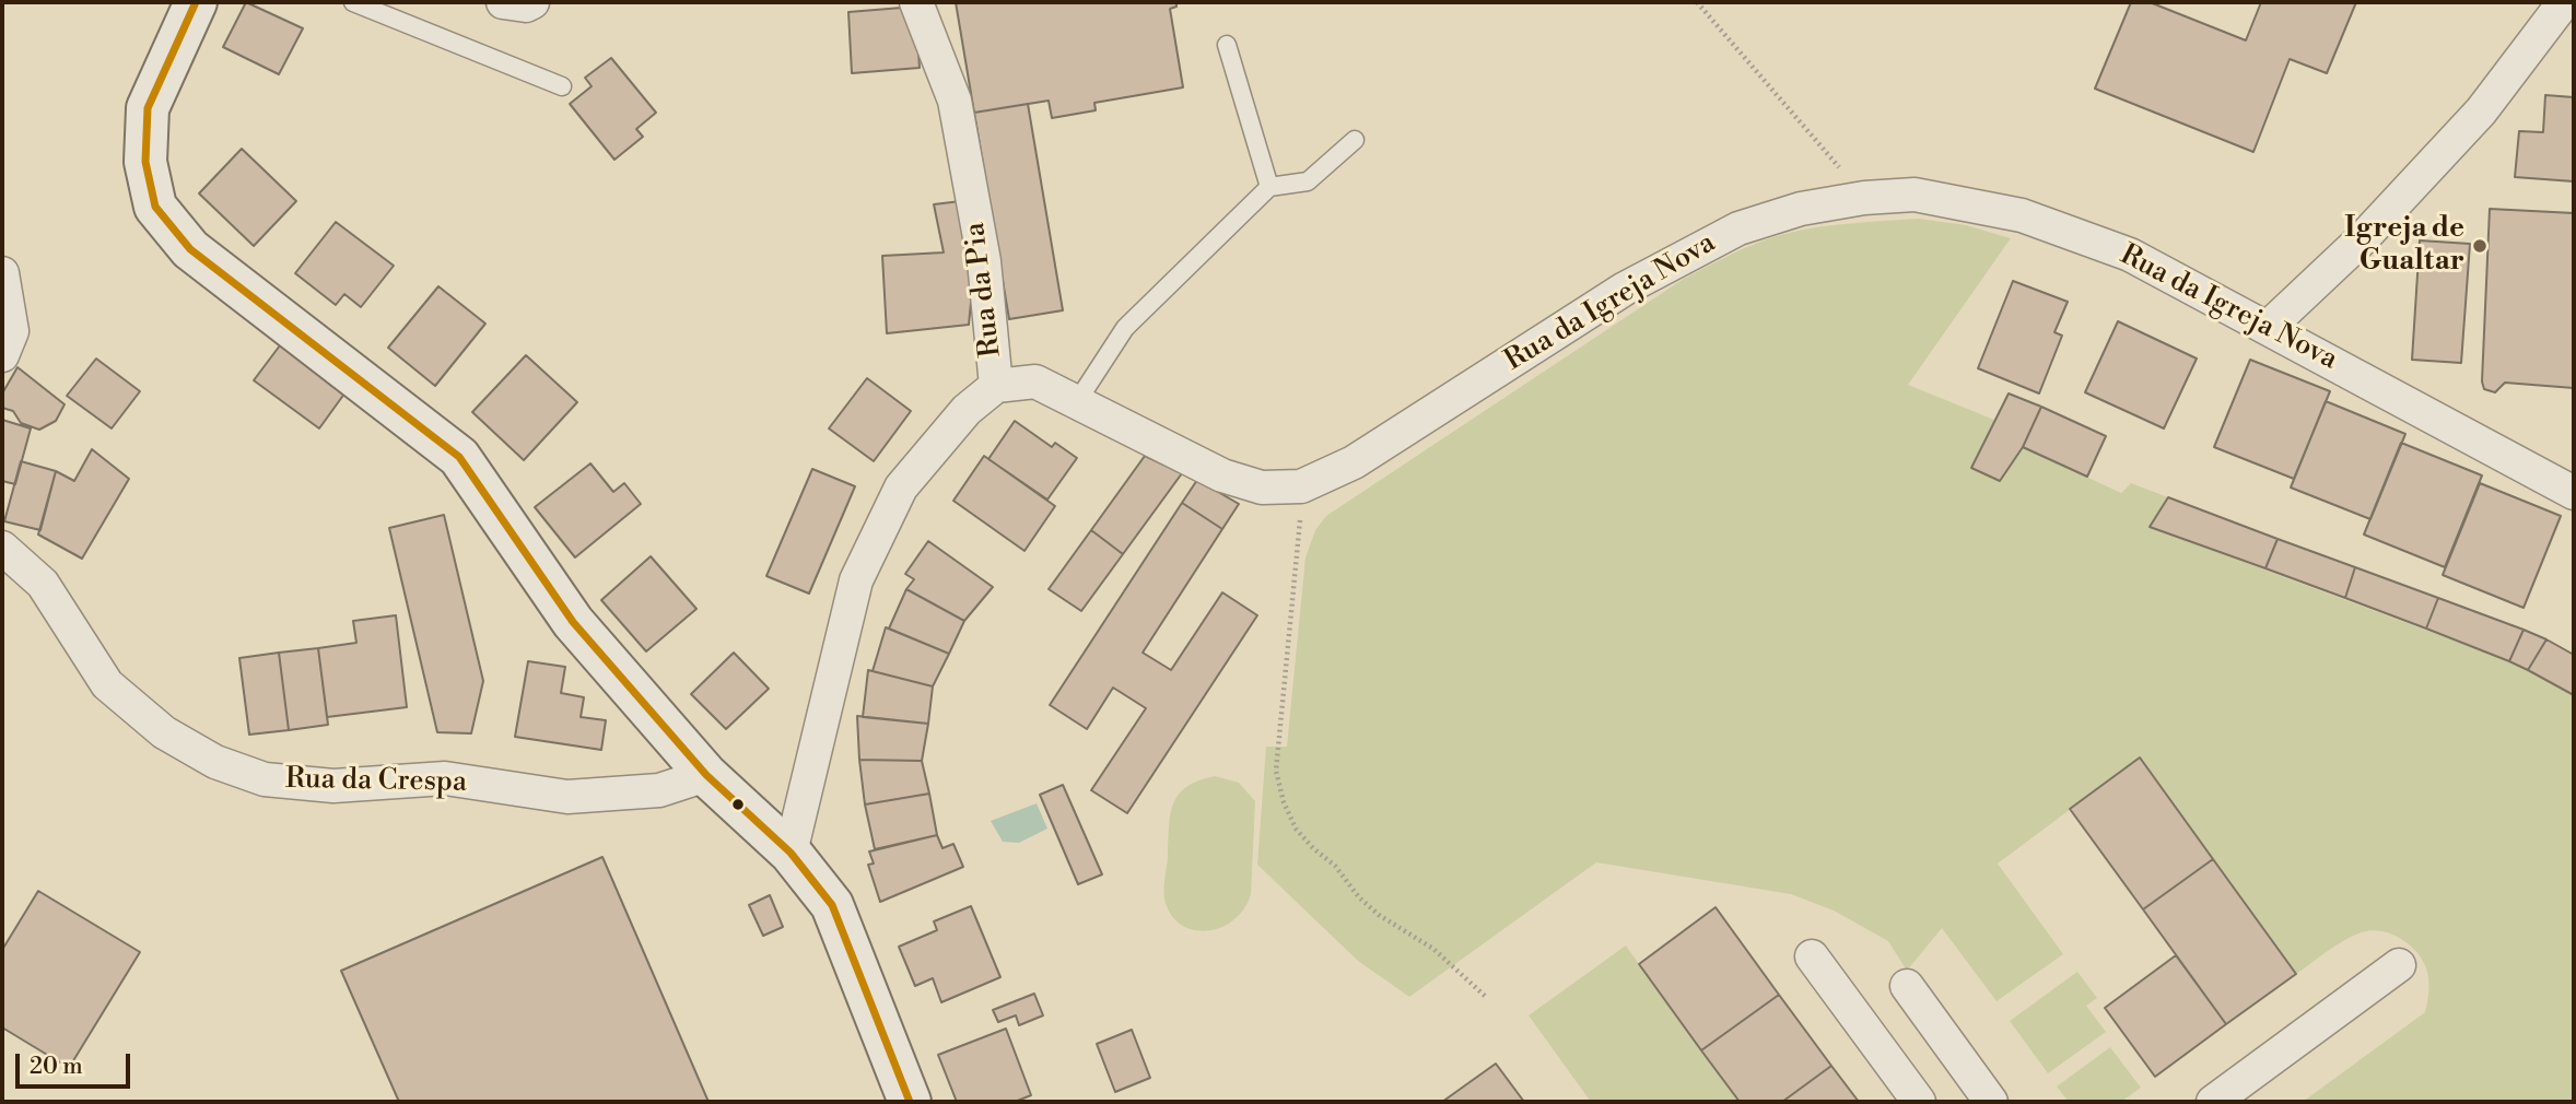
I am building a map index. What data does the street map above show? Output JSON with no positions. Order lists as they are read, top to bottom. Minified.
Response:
{"streets":{"street":["Rua da Pia","Rua da Igreja Nova","Rua da Crespa"]},"crossings":[["Rua da Pia","Rua da Igreja Nova"]],"places":["Igreja de Gualtar"],"scale_bar":"20 m"}
